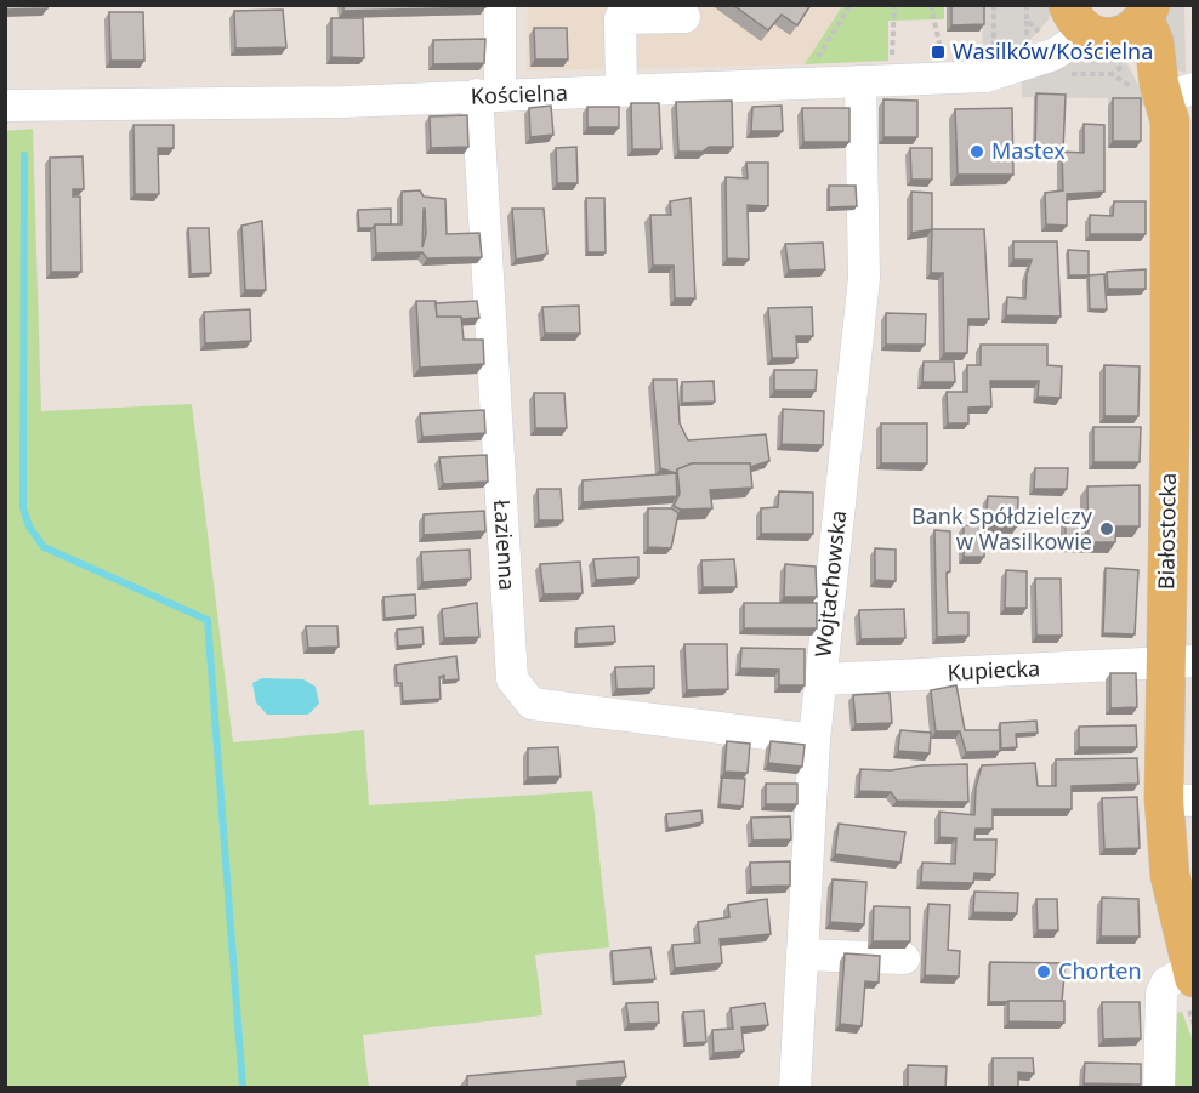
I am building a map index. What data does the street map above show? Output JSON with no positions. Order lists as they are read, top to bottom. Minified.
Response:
{"streets":{"main road":["Białostocka"],"street":["Kościelna","Łazienna","Wojtachowska","Kupiecka"]},"crossings":[["Kościelna","Białostocka"],["Kościelna","Łazienna"],["Kościelna","Wojtachowska"],["Białostocka","Kupiecka"],["Łazienna","Wojtachowska"],["Wojtachowska","Kupiecka"]],"places":{"transit":["Wasilków/Kościelna"],"other":["Mastex","Bank Spółdzielczy w Wasilkowie","Chorten"]}}
